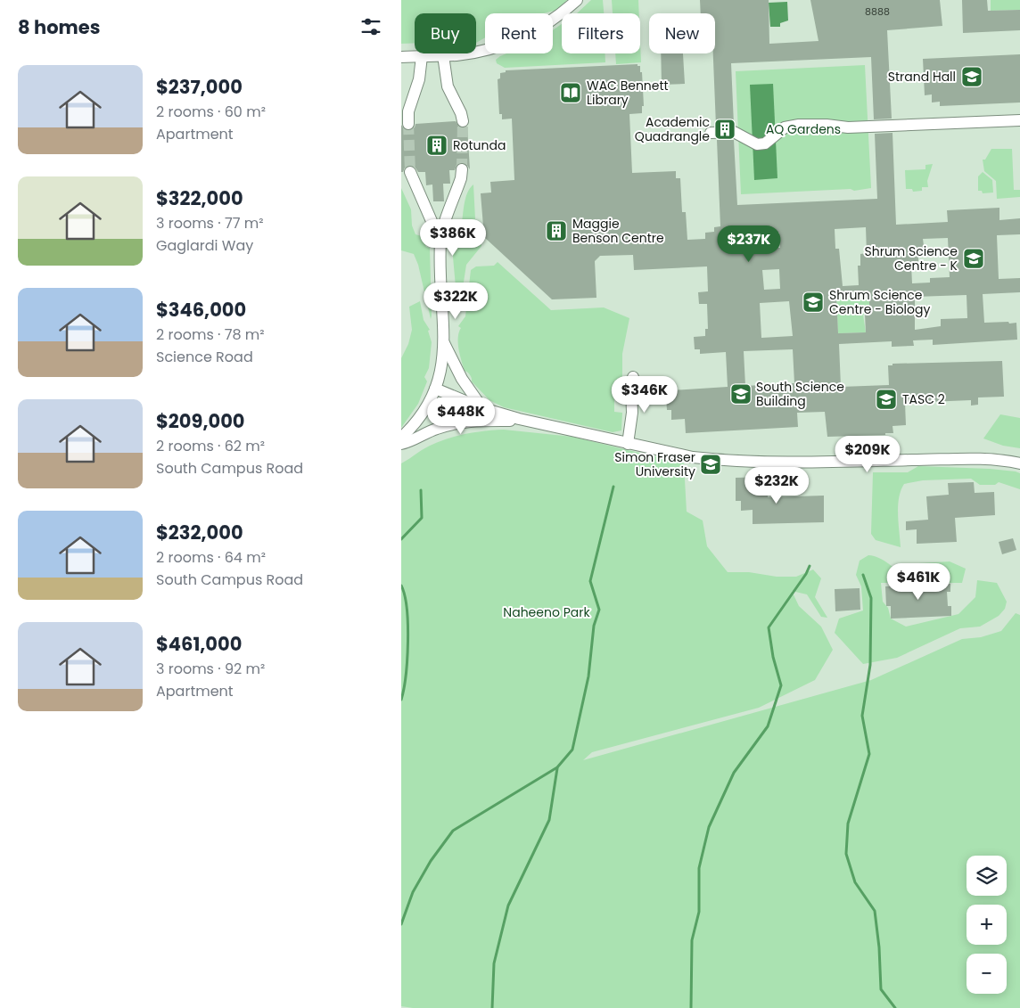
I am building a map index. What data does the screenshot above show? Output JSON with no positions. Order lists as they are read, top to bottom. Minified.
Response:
{"parks":["AQ Gardens","Naheeno Park"],"places":{"school or university":["Strand Hall","Shrum Science Centre - K","Shrum Science Centre - Biology","South Science Building","TASC 2","Simon Fraser University"],"library":["WAC Bennett Library"],"building":["Academic Quadrangle","Rotunda","Maggie Benson Centre"]},"house_numbers":["8888"],"page":{"heading":"8 homes","chip":["Buy","Rent","Filters","New"],"list":[{"name":"$237,000","note":"2 rooms · 60 m² · Apartment"},{"name":"$322,000","note":"3 rooms · 77 m² · Gaglardi Way"},{"name":"$346,000","note":"2 rooms · 78 m² · Science Road"},{"name":"$209,000","note":"2 rooms · 62 m² · South Campus Road"},{"name":"$232,000","note":"2 rooms · 64 m² · South Campus Road"},{"name":"$461,000","note":"3 rooms · 92 m² · Apartment"}],"price":["$386K","$237K","$322K","$346K","$448K","$209K","$232K","$461K"],"map_buttons":["+","−"]}}
